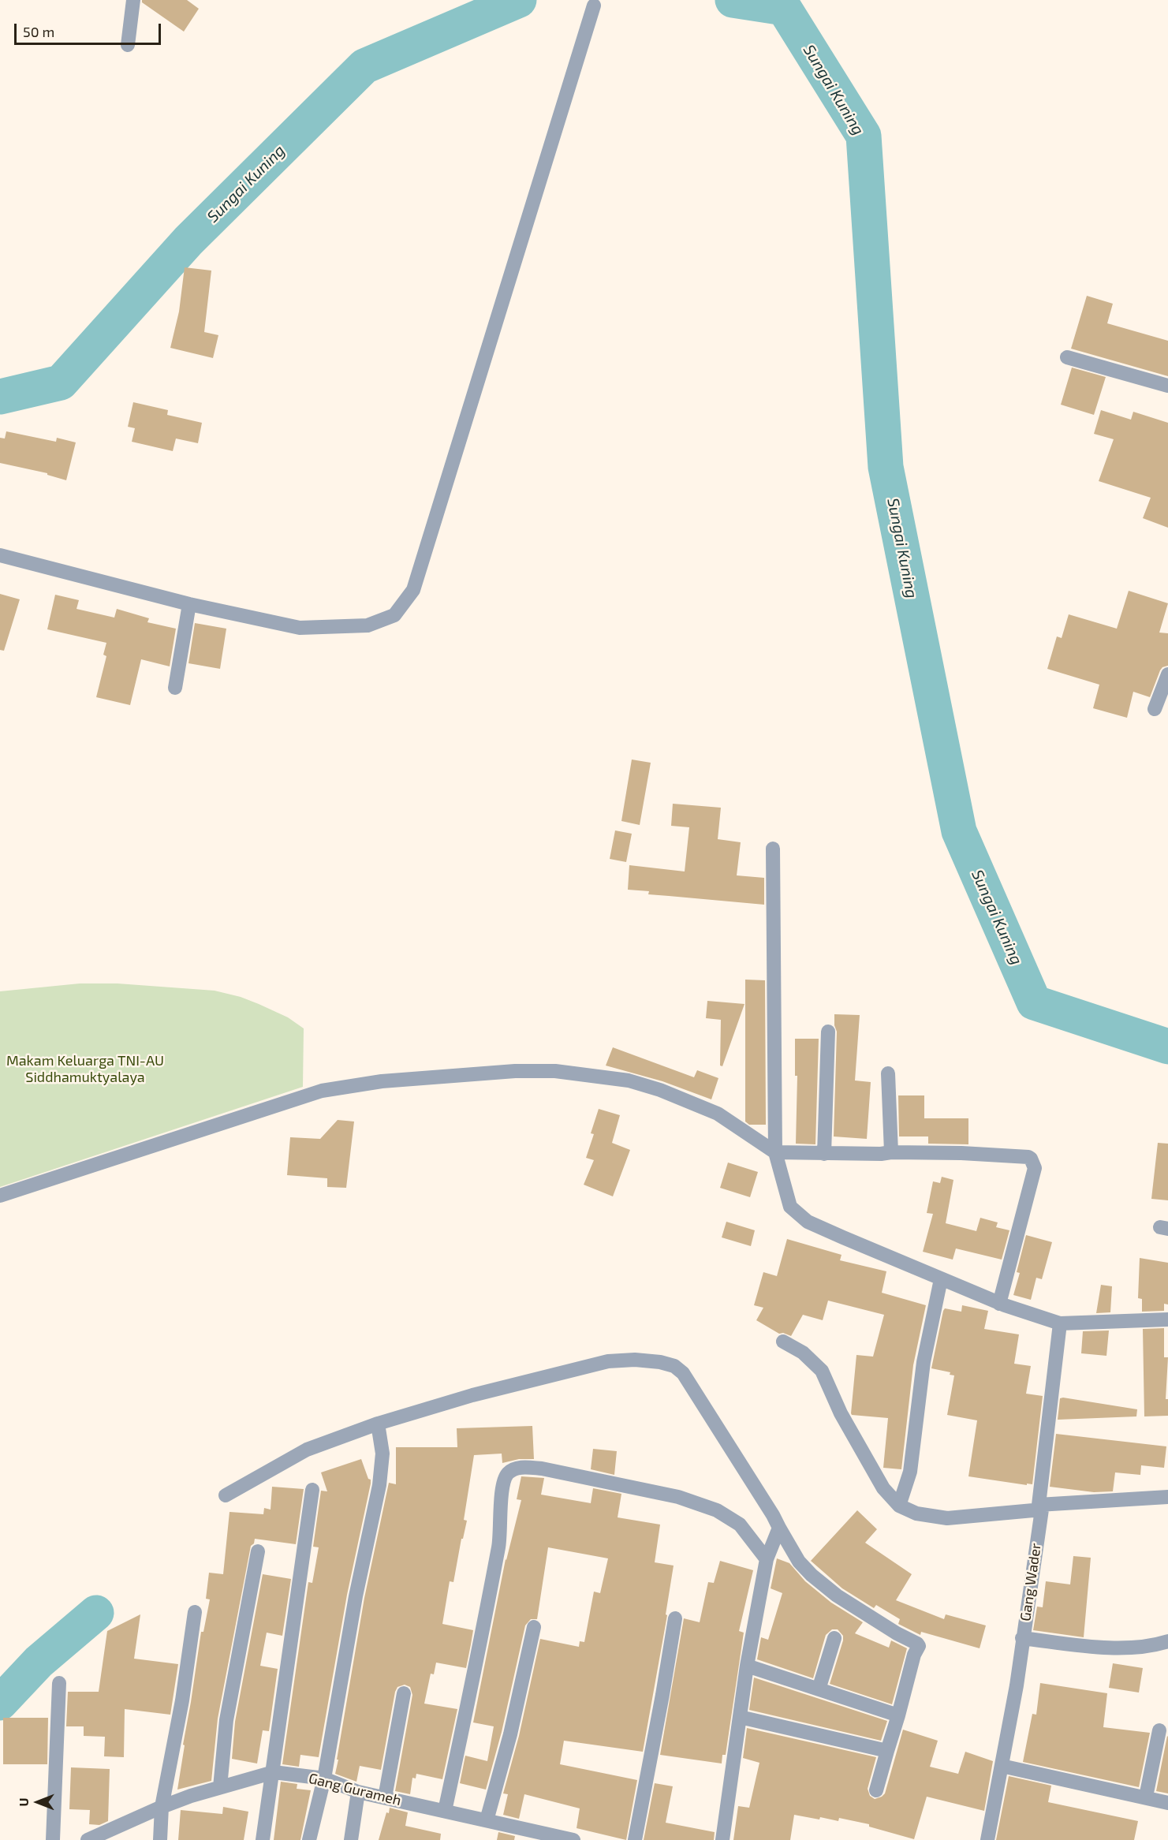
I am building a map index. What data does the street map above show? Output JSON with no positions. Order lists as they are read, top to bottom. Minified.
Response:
{"streets":{"street":["Gang Wader","Gang Gurameh"]},"water":["Sungai Kuning"],"parks":["Makam Keluarga TNI-AU Siddhamuktyalaya"],"scale_bar":"50 m","north":"left"}
